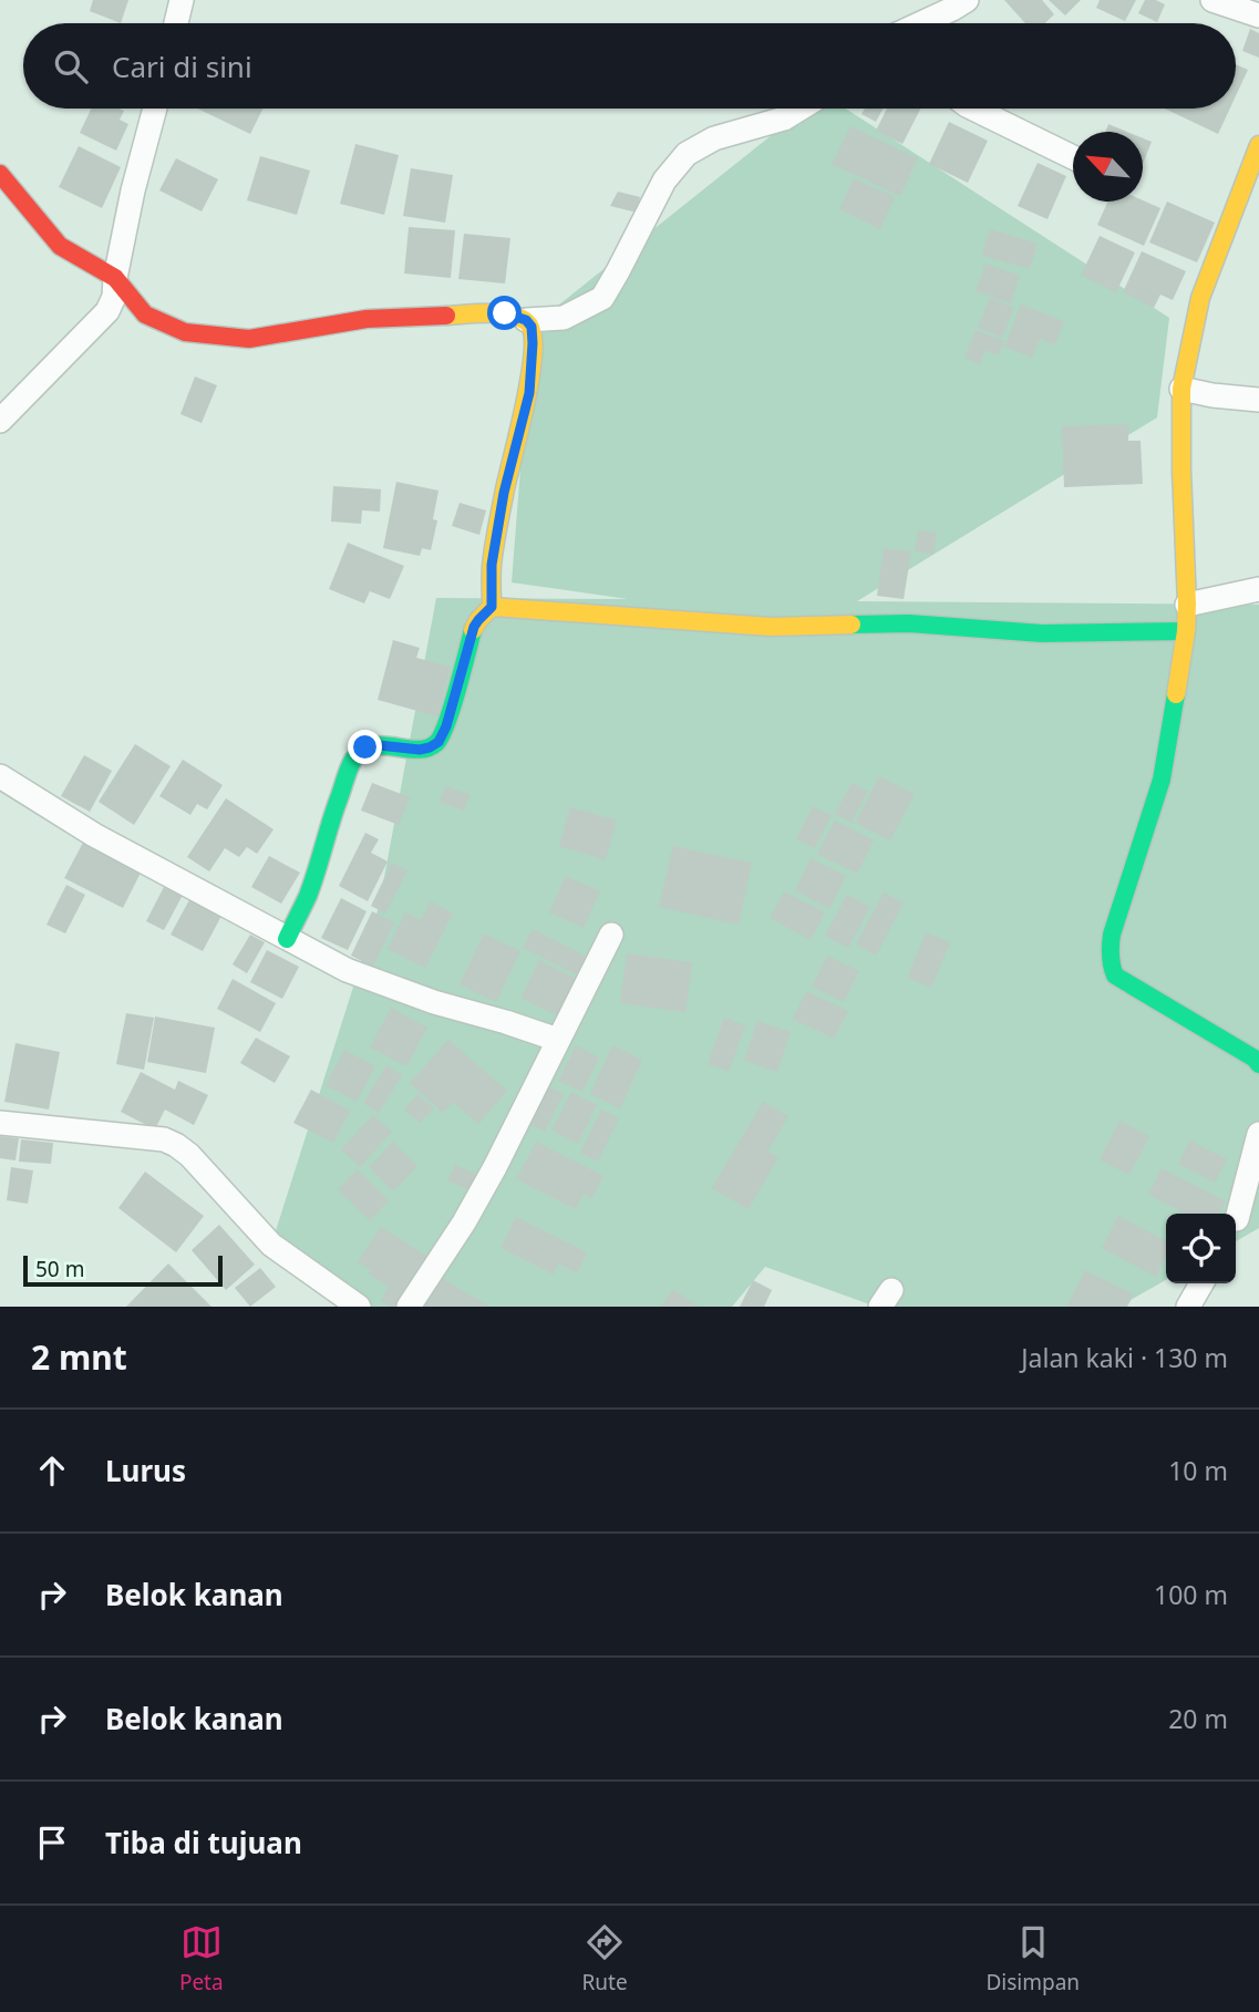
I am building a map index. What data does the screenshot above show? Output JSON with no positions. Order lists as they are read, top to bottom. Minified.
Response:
{"scale_bar":"50 m","north":"top left","page":{"search":"Cari di sini","scale":"50 m","heading":["2 mnt","Jalan kaki · 130 m"],"list":[["Lurus","10 m"],["Belok kanan","100 m"],["Belok kanan","20 m"],"Tiba di tujuan"],"nav":["Peta","Rute","Disimpan"]}}
